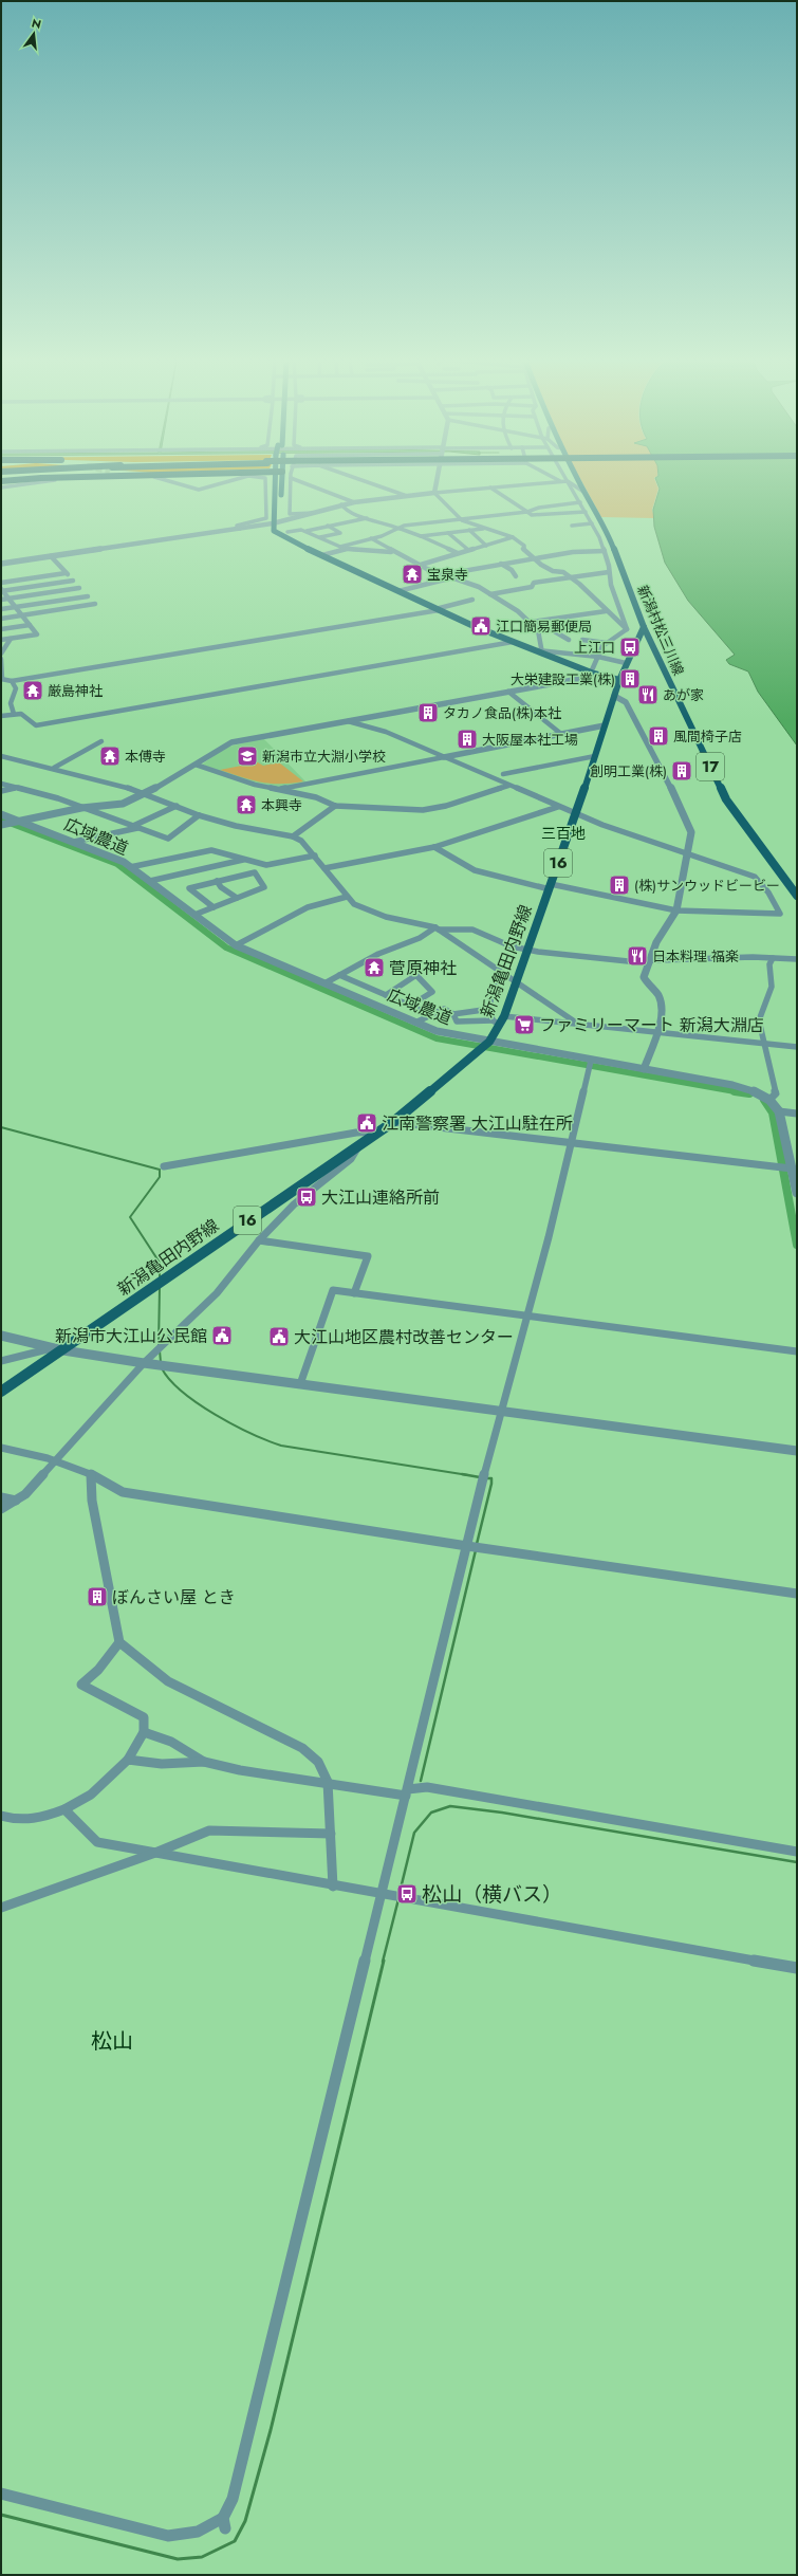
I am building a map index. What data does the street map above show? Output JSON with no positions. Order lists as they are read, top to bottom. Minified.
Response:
{"streets":{"main road":["新潟村松三川線","17","16","新潟亀田内野線"],"street":["広域農道"]},"crossings":[["新潟村松三川線","新潟亀田内野線"],["広域農道","新潟亀田内野線"]],"districts":["三百地","松山"],"places":{"temple":["宝泉寺","厳島神社","本傅寺","本興寺","菅原神社"],"public building":["江口簡易郵便局","江南警察署 大江山駐在所","新潟市大江山公民館","大江山地区農村改善センター"],"bus stop":["上江口","大江山連絡所前","松山（横バス）"],"building":["大栄建設工業(株)","タカノ食品(株)本社","風間椅子店","大阪屋本社工場","創明工業(株)","(株)サンウッドビービー","ぼんさい屋 とき"],"restaurant":["あが家","日本料理 福楽"],"school or university":["新潟市立大淵小学校"],"supermarket":["ファミリーマート 新潟大淵店"]},"north":"top"}
